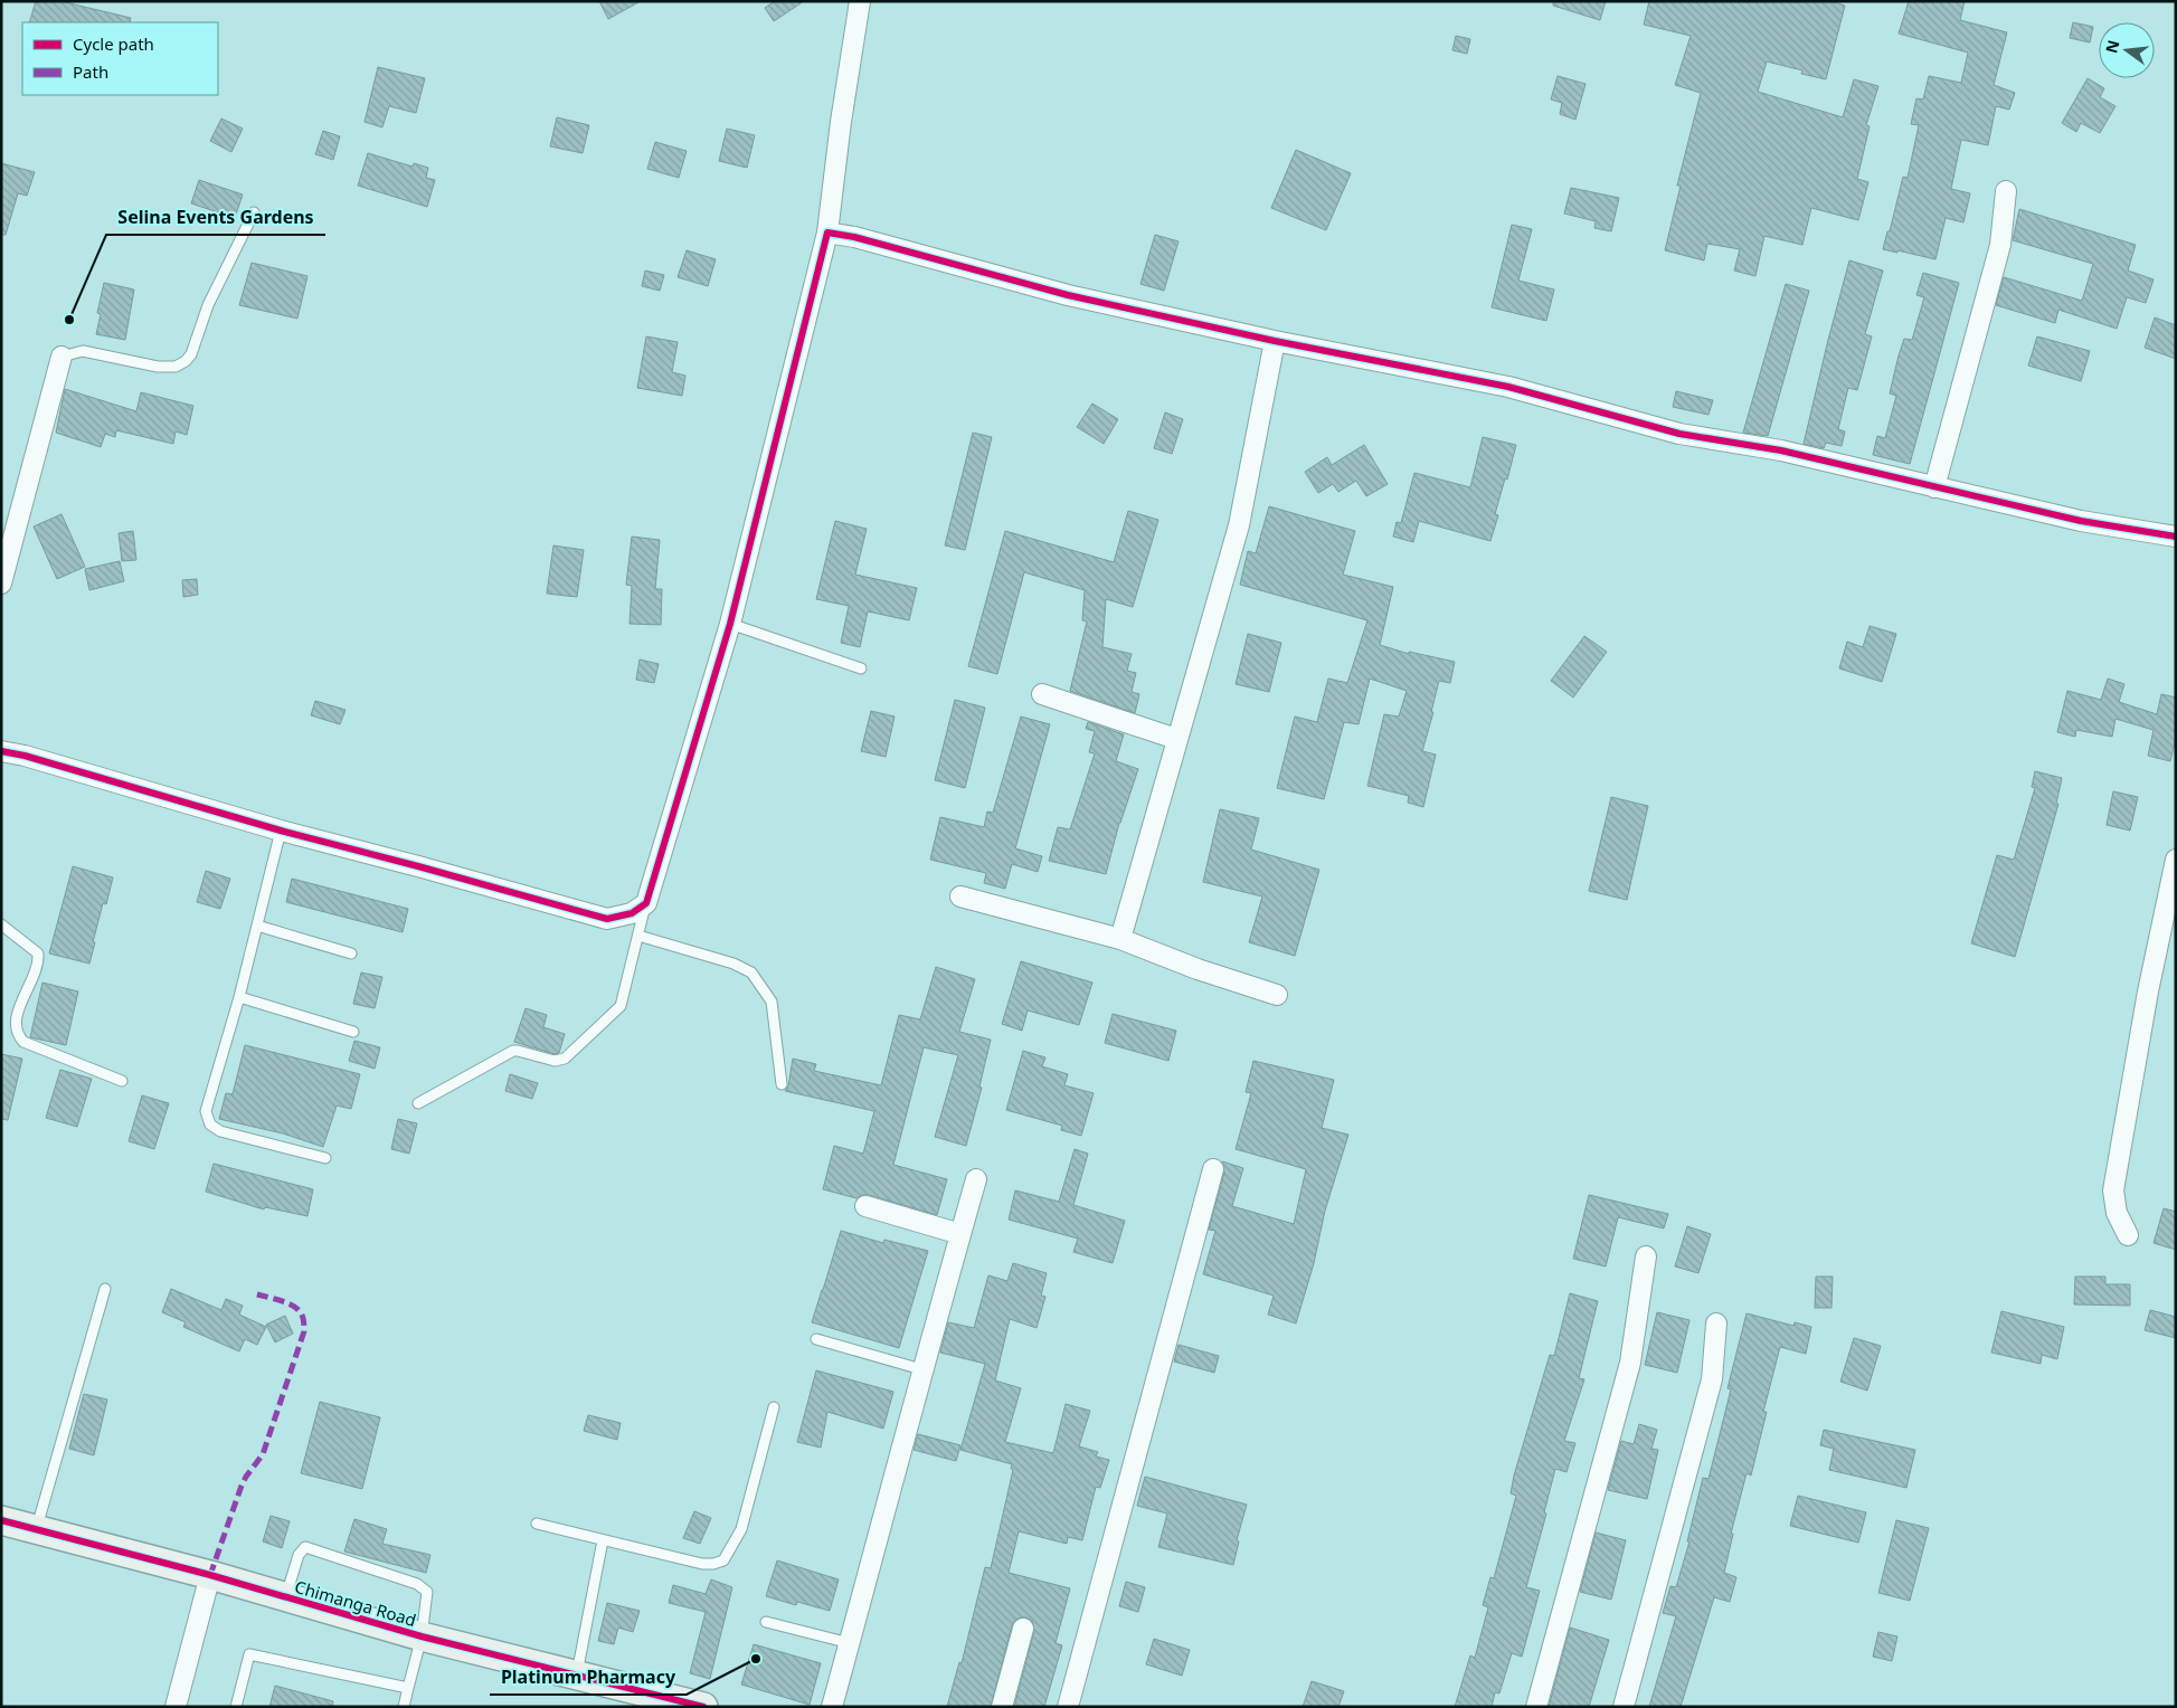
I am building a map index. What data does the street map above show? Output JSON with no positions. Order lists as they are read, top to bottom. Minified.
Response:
{"streets":{"street":["Chimanga Road"]},"places":["Selina Events Gardens","Platinum Pharmacy"],"legend":["Cycle path","Path"],"north":"left"}
